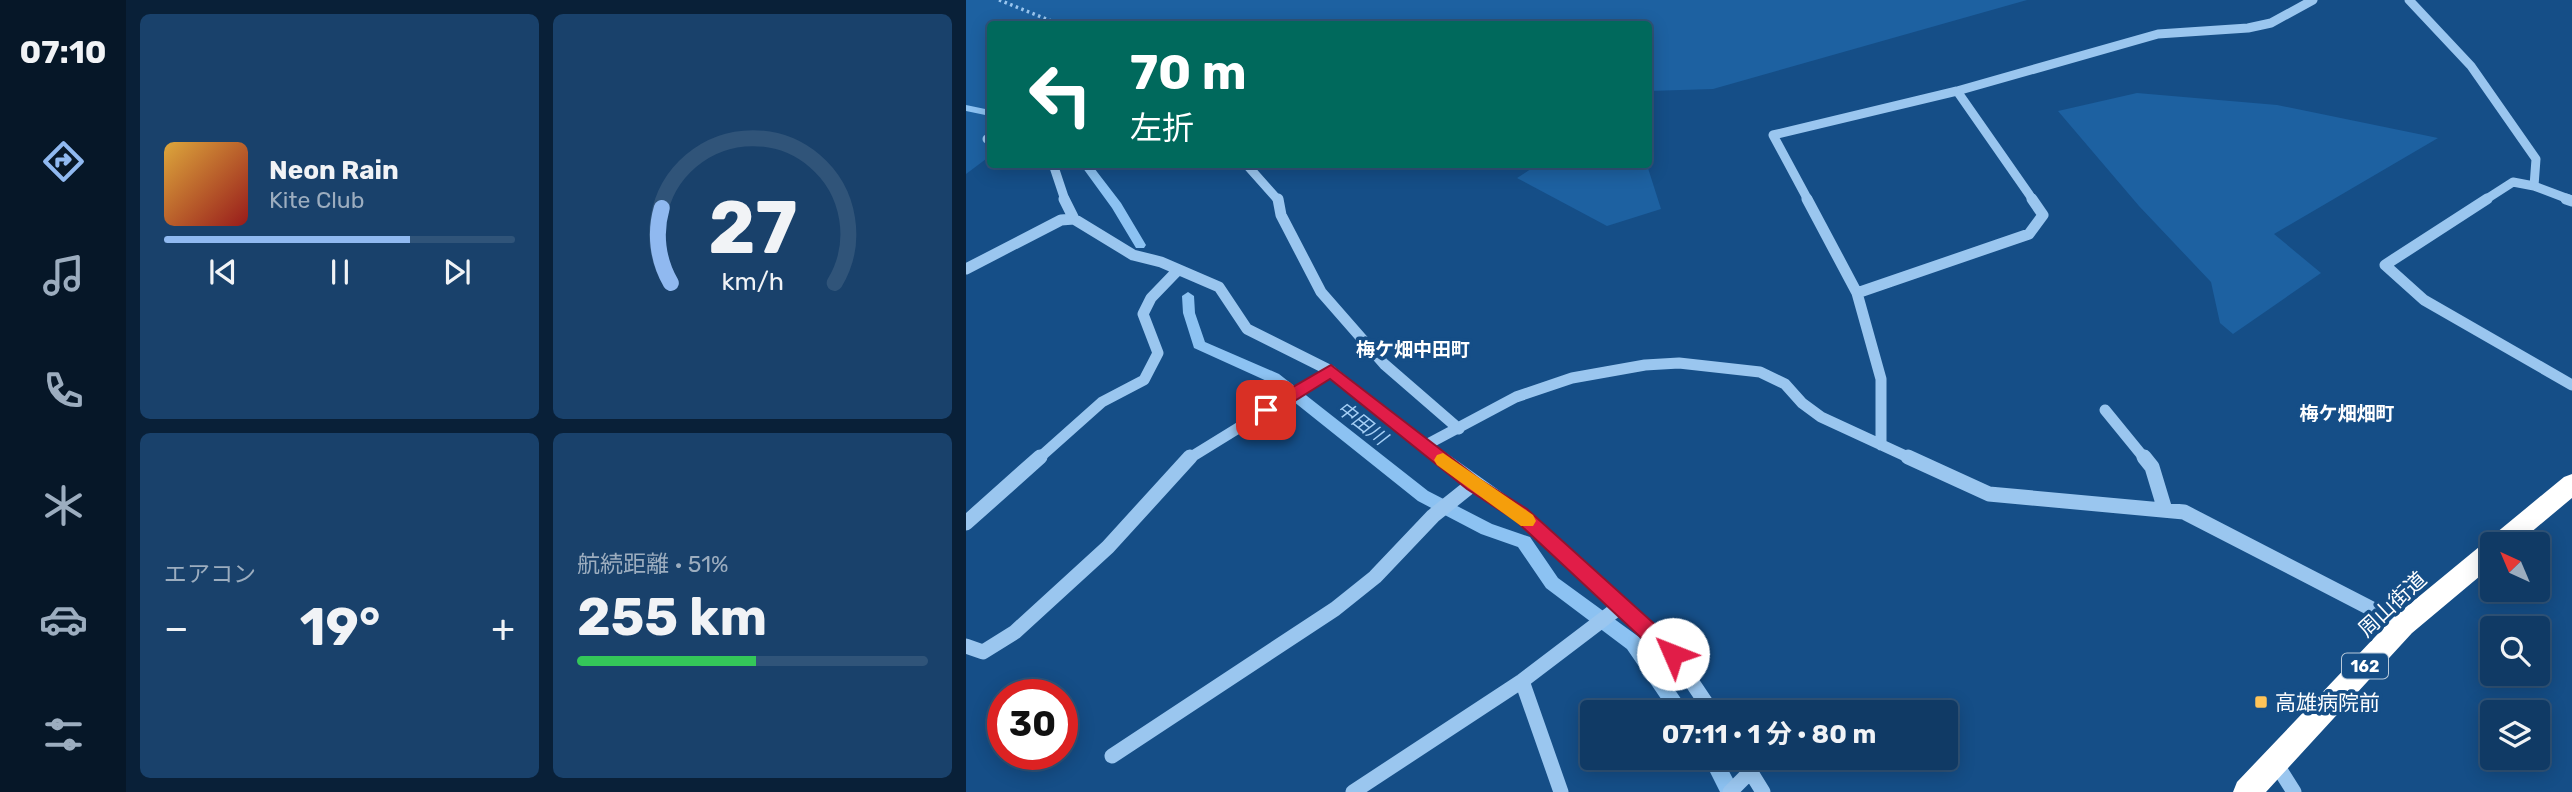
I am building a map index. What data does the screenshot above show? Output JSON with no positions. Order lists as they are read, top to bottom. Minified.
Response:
{"streets":{"highway":["周山街道","162"]},"districts":["梅ケ畑中田町","梅ケ畑畑町"],"water":["中田川"],"places":{"transit":["高雄病院前"]},"north":"top left","page":{"tabs":"07:10","turn":["70 m","左折"],"song":["Neon Rain","Kite Club"],"tile":["エアコン",["航続距離 · 51%","255 km"]],"heat":["−","19°","+"],"limit":"30","trip":"07:11 · 1 分 · 80 m","gauge":["27","km/h"]}}
